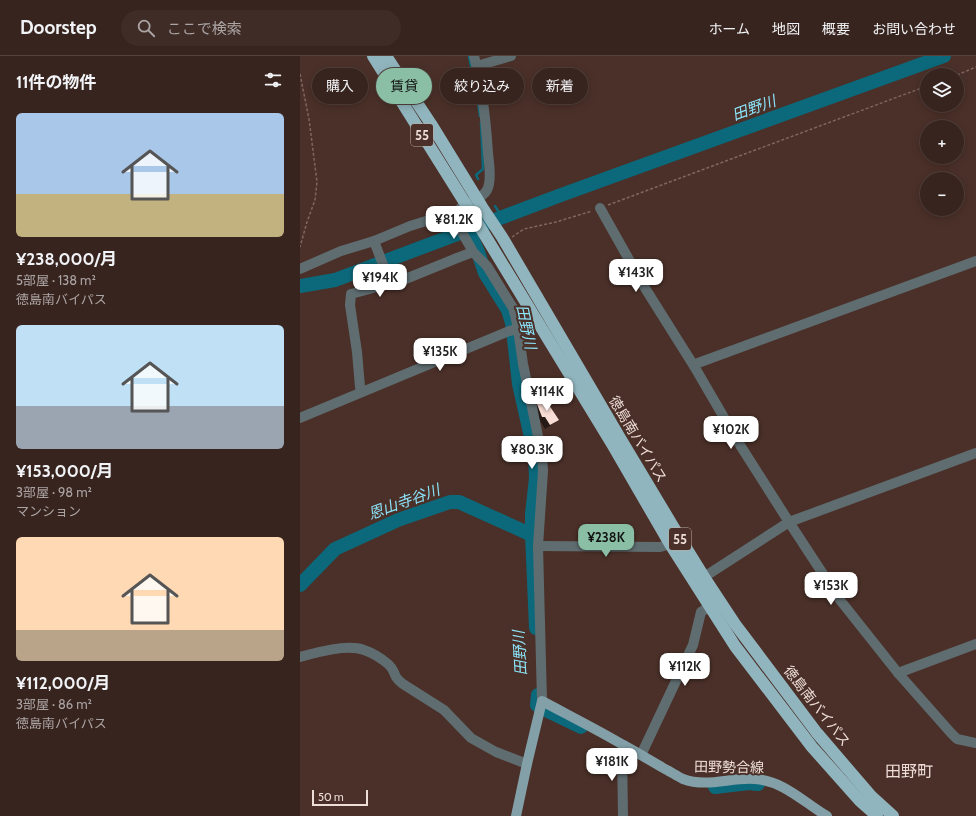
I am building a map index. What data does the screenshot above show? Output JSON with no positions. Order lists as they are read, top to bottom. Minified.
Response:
{"streets":{"highway":["55","徳島南バイパス"],"main road":["田野勢合線"]},"districts":["田野町"],"water":["田野川","恩山寺谷川"],"scale_bar":"50 m","page":{"header":"Doorstep","search":"ここで検索","nav":["ホーム","地図","概要","お問い合わせ"],"heading":"11件の物件","map_buttons":["+","−"],"chip":["購入","賃貸","絞り込み","新着"],"list":[{"name":"¥238,000/月","note":"5部屋 · 138 m² · 徳島南バイパス"},{"name":"¥153,000/月","note":"3部屋 · 98 m² · マンション"},{"name":"¥112,000/月","note":"3部屋 · 86 m² · 徳島南バイパス"}],"price":["¥81.2K","¥143K","¥194K","¥135K","¥114K","¥102K","¥80.3K","¥238K","¥153K","¥112K","¥181K"],"scale":"50 m"}}
